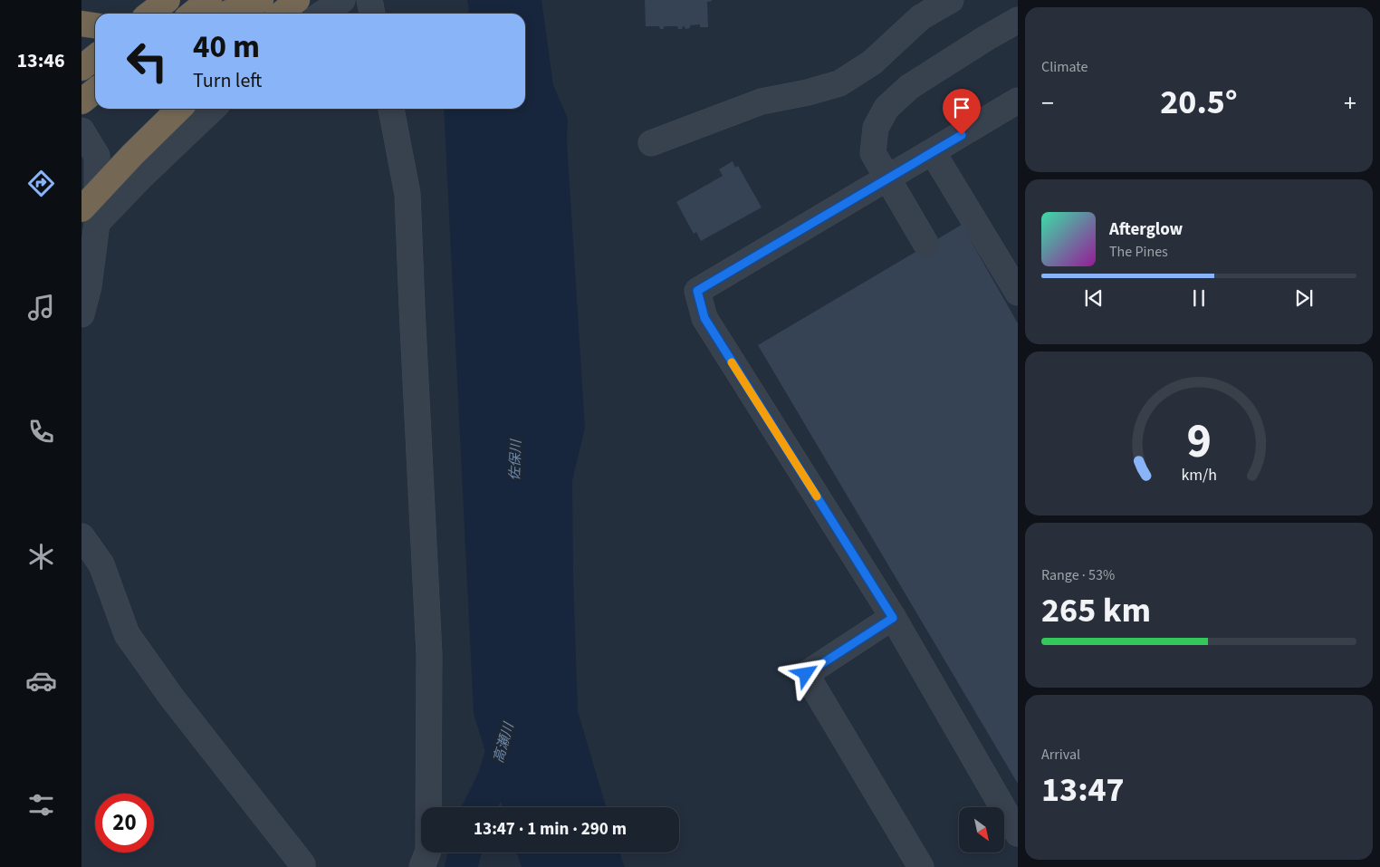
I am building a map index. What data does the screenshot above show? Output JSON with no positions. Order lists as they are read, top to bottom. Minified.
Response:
{"water":["佐保川","高瀬川"],"north":"bottom right","page":{"tabs":"13:46","tile":["Climate",["Range · 53%","265 km"],["Arrival","13:47"]],"turn":["40 m","Turn left"],"heat":["−","20.5°","+"],"song":["Afterglow","The Pines"],"limit":"20","trip":"13:47 · 1 min · 290 m","gauge":["9","km/h"]}}
